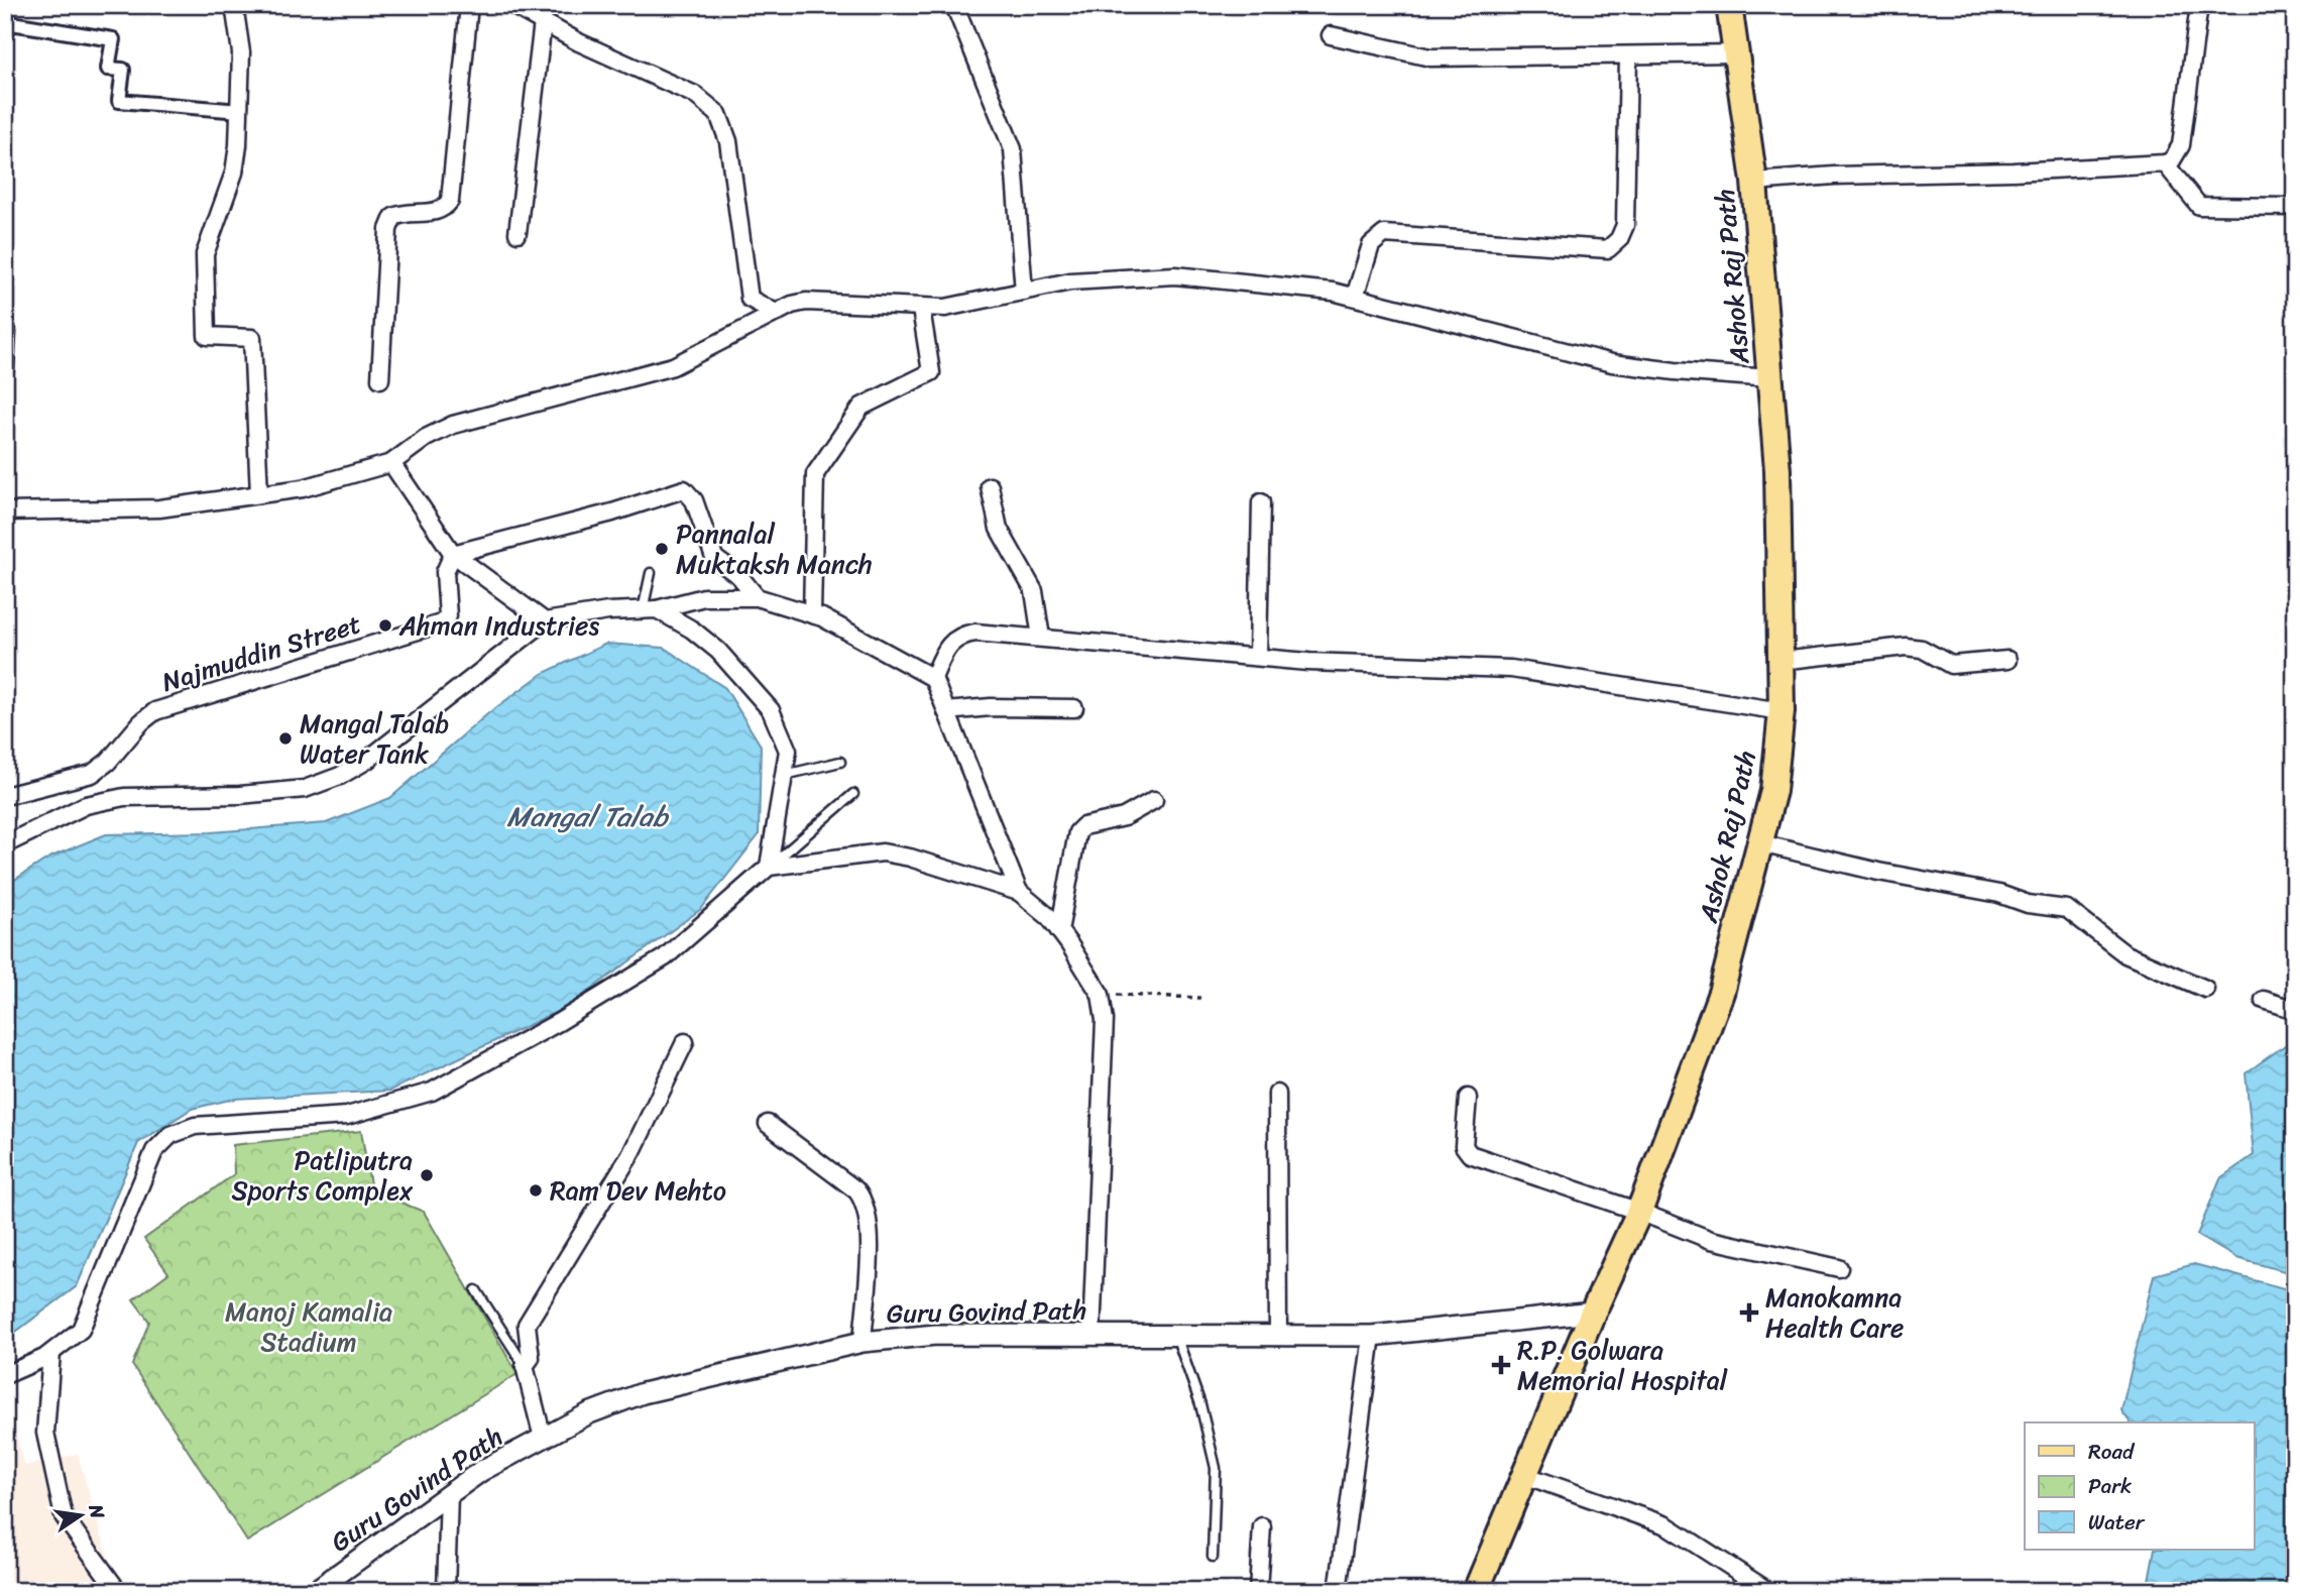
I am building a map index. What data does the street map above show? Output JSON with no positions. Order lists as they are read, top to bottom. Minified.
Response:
{"streets":{"main road":["Ashok Raj Path"],"street":["Najmuddin Street","Guru Govind Path"]},"crossings":[["Ashok Raj Path","Guru Govind Path"]],"water":["Mangal Talab"],"parks":["Manoj Kamalia Stadium"],"places":{"other":["Pannalal Muktaksh Manch","Ahman Industries","Mangal Talab Water Tank","Patliputra Sports Complex","Ram Dev Mehto"],"health":["Manokamna Health Care","R.P. Golwara Memorial Hospital"]},"legend":["Road","Park","Water"],"north":"right"}
